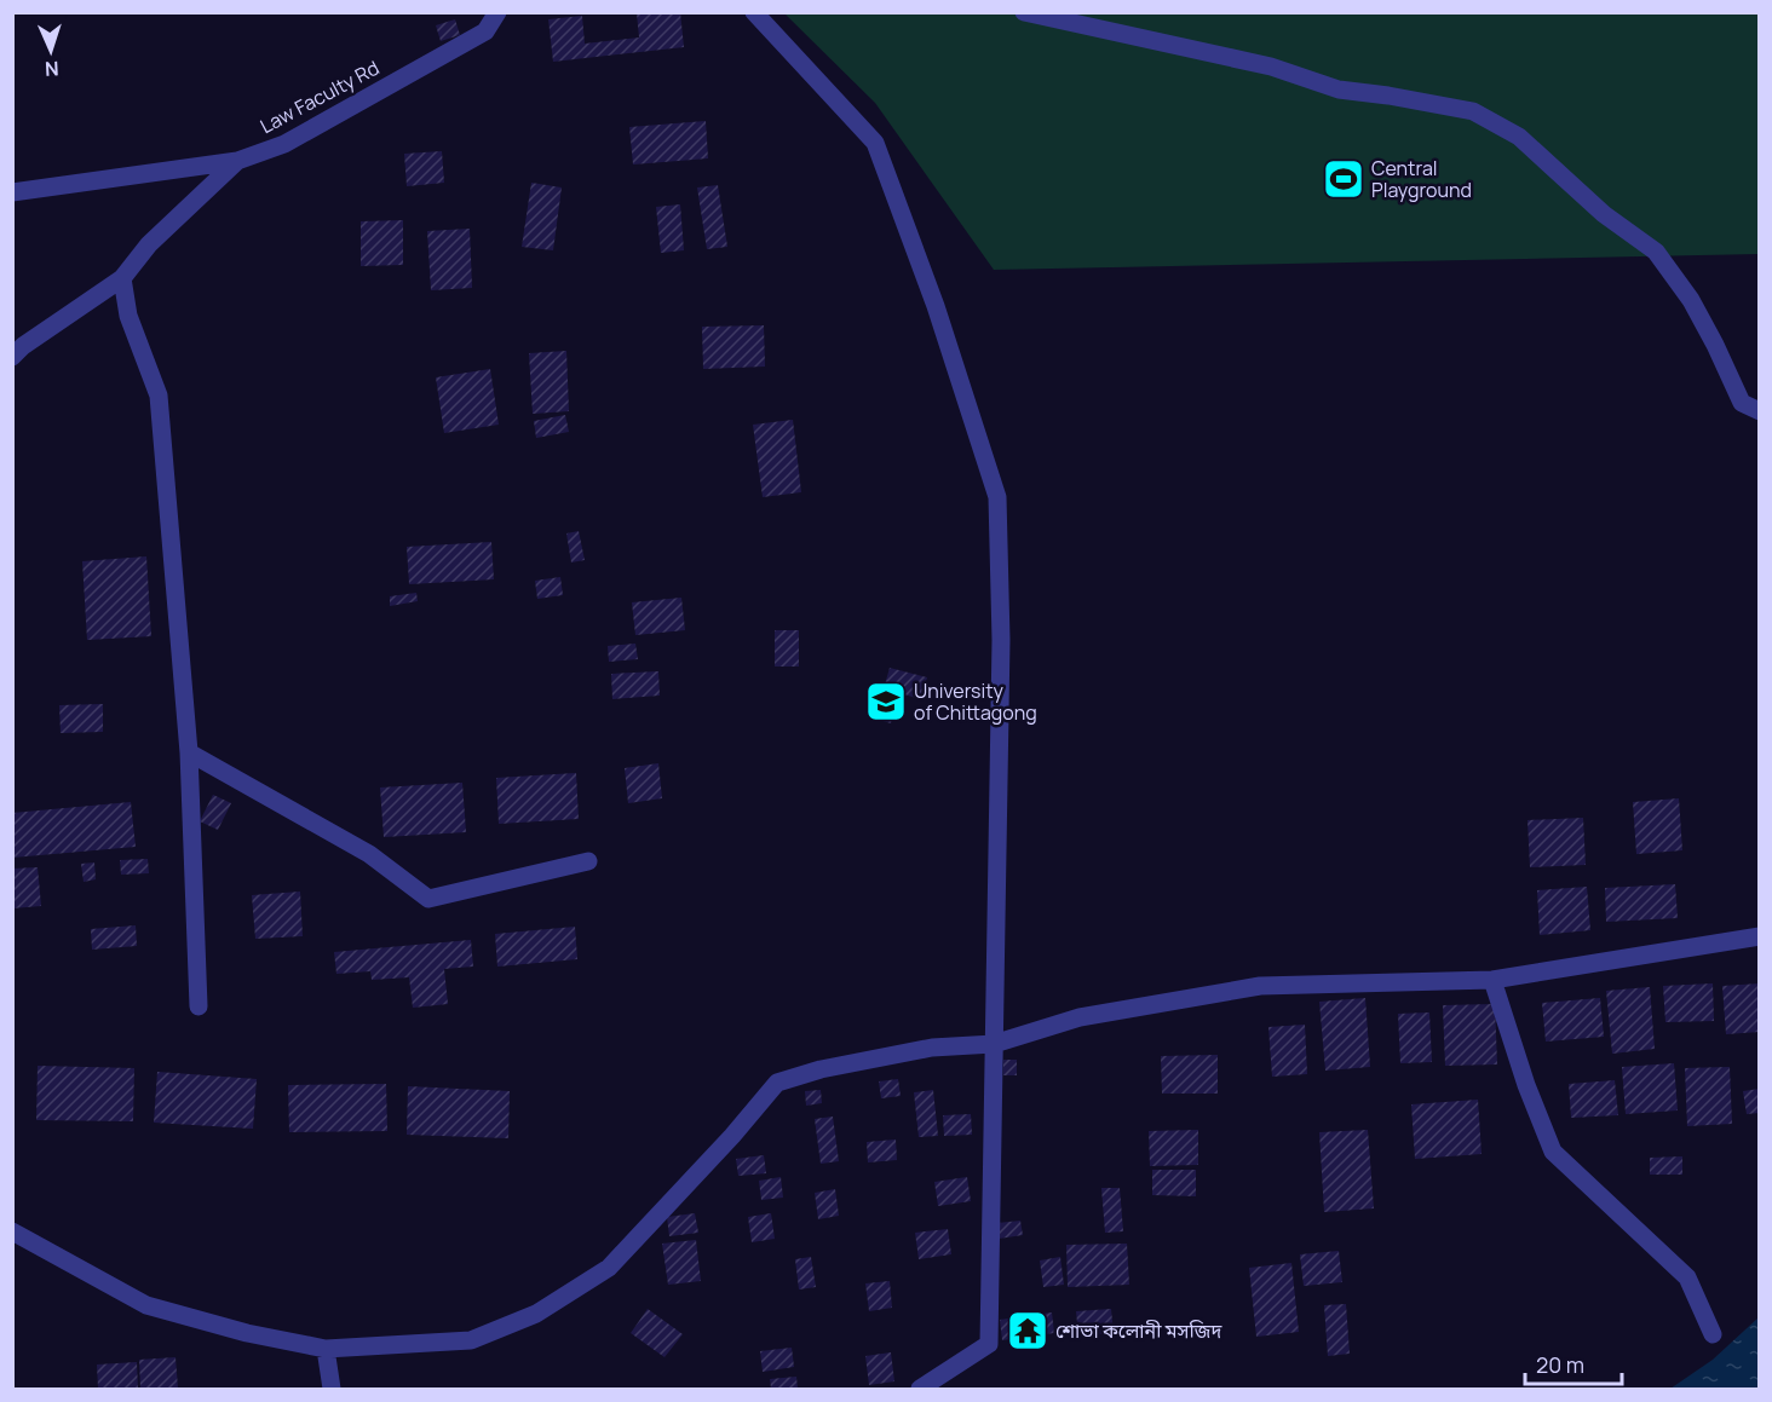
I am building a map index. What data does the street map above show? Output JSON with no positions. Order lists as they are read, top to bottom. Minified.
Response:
{"streets":{"street":["Law Faculty Rd"]},"places":{"sports":["Central Playground"],"school or university":["University of Chittagong"],"temple":["শোভা কলোনী মসজিদ"]},"scale_bar":"20 m","north":"bottom"}
